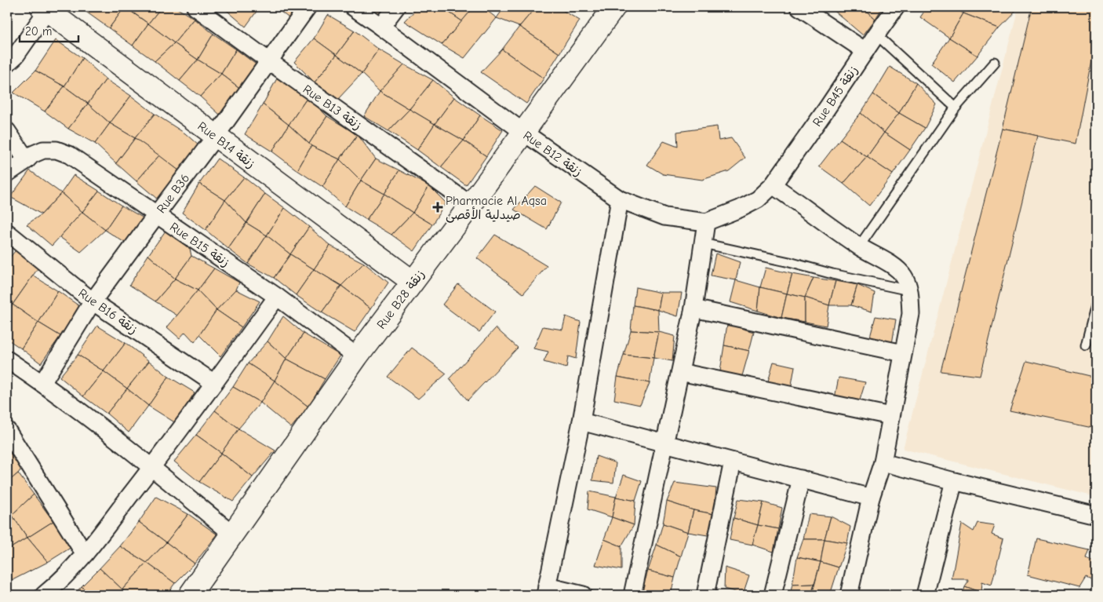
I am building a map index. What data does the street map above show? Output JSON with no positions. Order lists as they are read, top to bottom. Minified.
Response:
{"streets":{"street":["Rue B45 زنقة","Rue B13 زنقة","Rue B14 زنقة","Rue B12 زنقة","Rue B36","Rue B15 زنقة","Rue B28 زنقة","Rue B16 زنقة"]},"crossings":[["Rue B45 زنقة","Rue B12 زنقة"],["Rue B13 زنقة","Rue B36"],["Rue B13 زنقة","Rue B28 زنقة"],["Rue B14 زنقة","Rue B36"],["Rue B14 زنقة","Rue B28 زنقة"],["Rue B12 زنقة","Rue B28 زنقة"],["Rue B36","Rue B15 زنقة"],["Rue B36","Rue B16 زنقة"],["Rue B15 زنقة","Rue B28 زنقة"]],"places":{"health":["Pharmacie Al Aqsa صيدلية الأقصى"]},"scale_bar":"20 m"}
